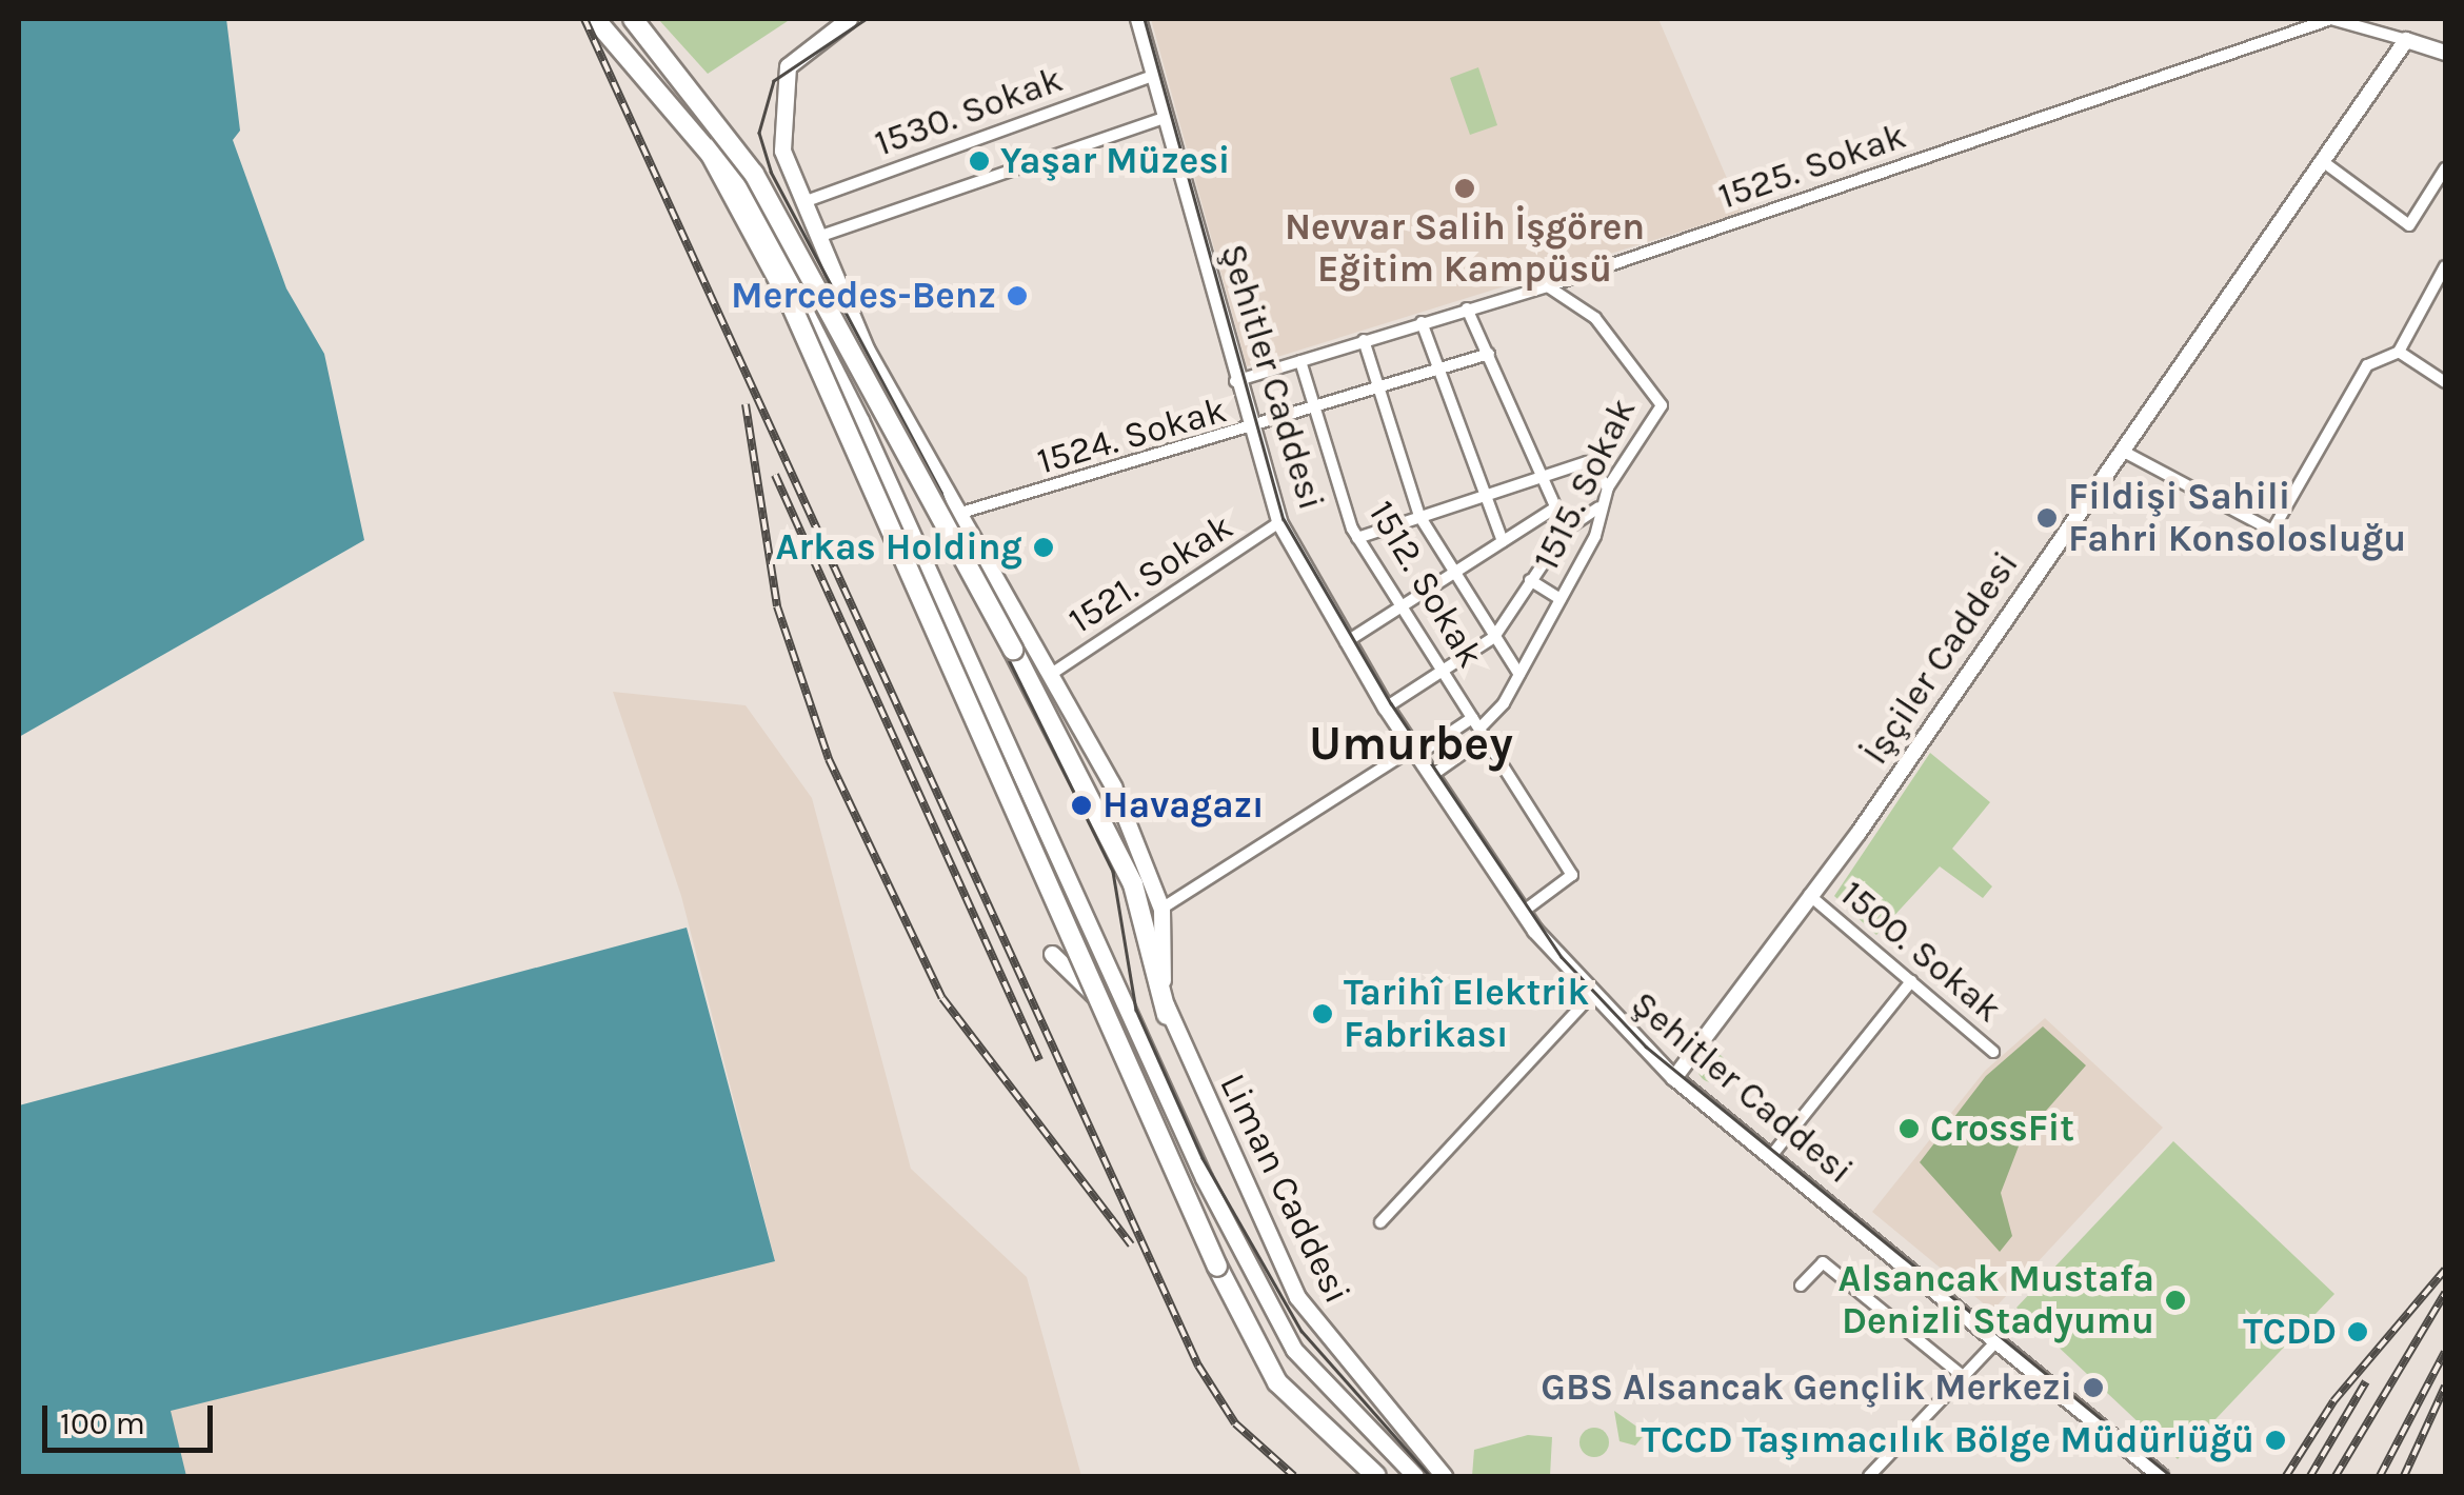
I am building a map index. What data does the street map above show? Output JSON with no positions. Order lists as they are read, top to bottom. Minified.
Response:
{"streets":{"main road":["Liman Caddesi"],"street":["1530. Sokak","1525. Sokak","Şehitler Caddesi","1524. Sokak","1515. Sokak","1521. Sokak","1512. Sokak","İşçiler Caddesi","1500. Sokak"]},"crossings":[["1530. Sokak","Şehitler Caddesi"],["1525. Sokak","Şehitler Caddesi"],["1525. Sokak","1515. Sokak"],["1525. Sokak","1512. Sokak"],["1525. Sokak","İşçiler Caddesi"],["Şehitler Caddesi","1524. Sokak"],["Şehitler Caddesi","1515. Sokak"],["Şehitler Caddesi","1521. Sokak"],["Şehitler Caddesi","1512. Sokak"],["Şehitler Caddesi","İşçiler Caddesi"],["1524. Sokak","1512. Sokak"],["1515. Sokak","1512. Sokak"],["İşçiler Caddesi","1500. Sokak"]],"districts":["Umurbey"],"places":["Yaşar Müzesi","Nevvar Salih İşgören Eğitim Kampüsü","Mercedes-Benz","Fildişi Sahili Fahri Konsolosluğu","Arkas Holding","Havagazı","Tarihî Elektrik Fabrikası","CrossFit","Alsancak Mustafa Denizli Stadyumu","TCDD","GBS Alsancak Gençlik Merkezi","TCCD Taşımacılık Bölge Müdürlüğü"],"scale_bar":"100 m"}
